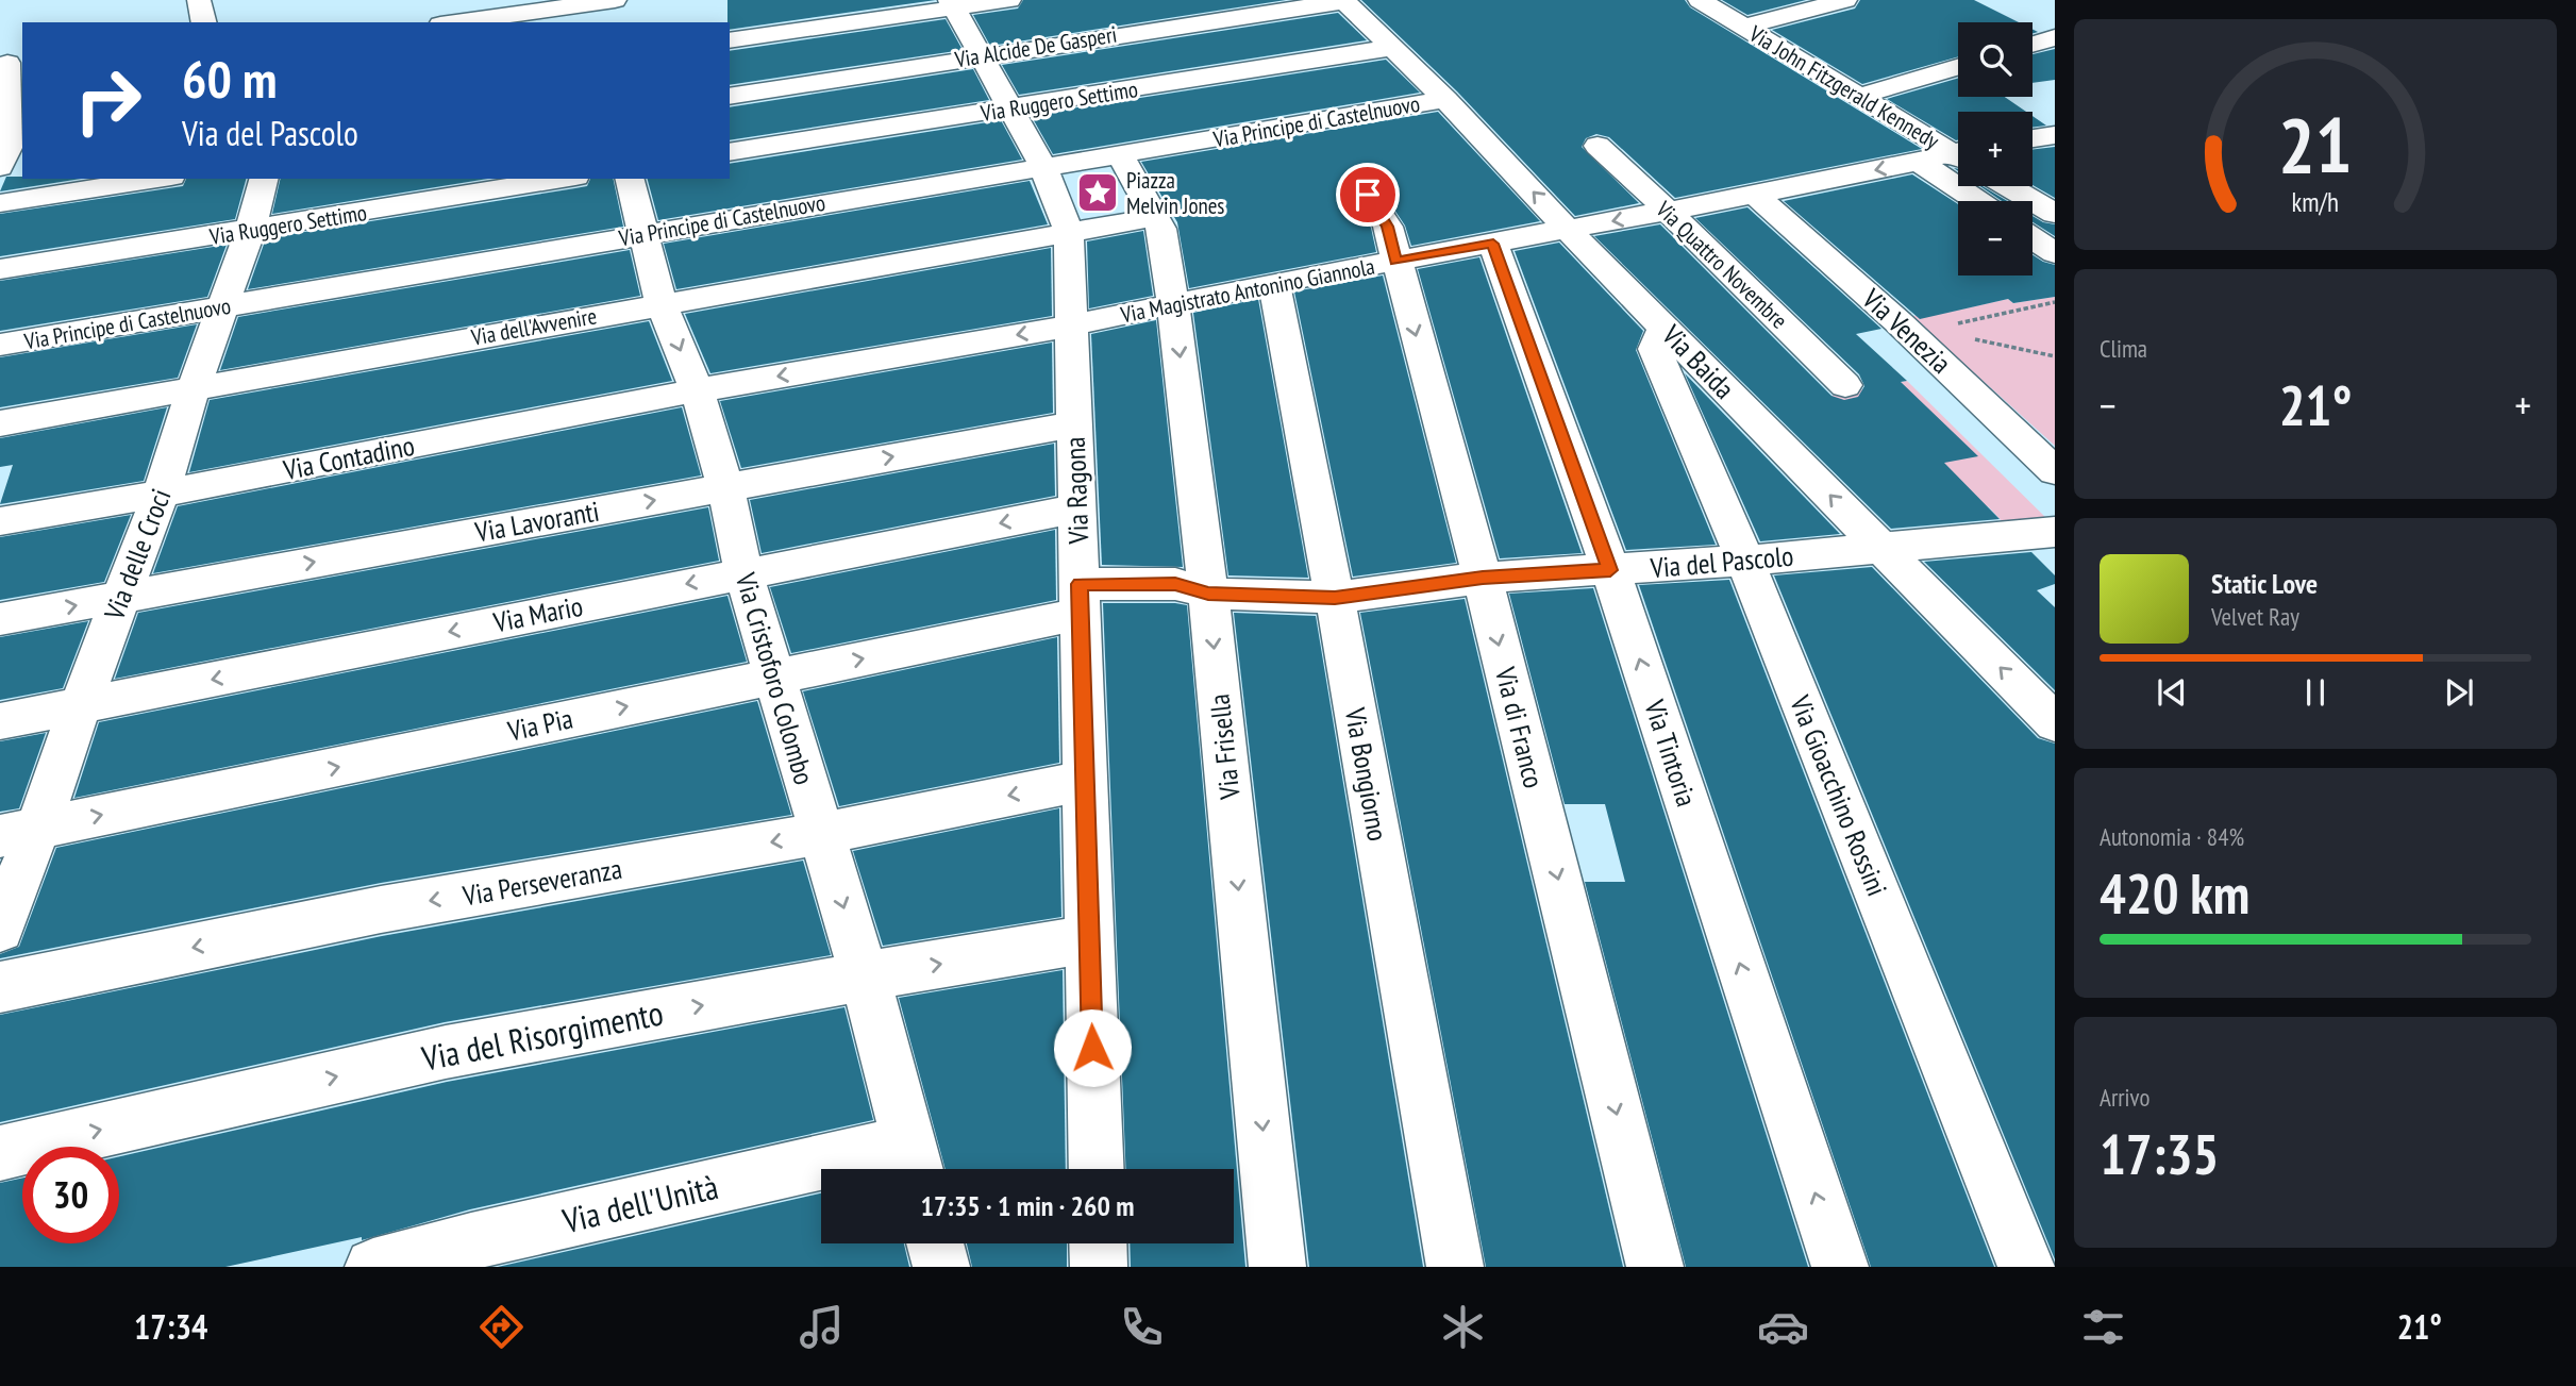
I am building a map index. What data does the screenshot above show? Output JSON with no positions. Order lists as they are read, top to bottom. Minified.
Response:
{"streets":{"street":["Via Alcide De Gasperi","Via John Fitzgerald Kennedy","Via Ruggero Settimo","Via Principe di Castelnuovo","Via Quattro Novembre","Via Magistrato Antonino Giannola","Via dell'Avvenire","Via Venezia","Via Baida","Via Contadino","Via Ragona","Via Lavoranti","Via delle Croci","Via del Pascolo","Via Mario","Via Cristoforo Colombo","Via Pia","Via di Franco","Via Frisella","Via Tintoria","Via Bongiorno","Via Gioacchino Rossini","Via Perseveranza","Via del Risorgimento","Via dell'Unità"]},"crossings":[["Via Alcide De Gasperi","Via Baida"],["Via Ruggero Settimo","Via Baida"],["Via Ruggero Settimo","Via delle Croci"],["Via Principe di Castelnuovo","Via Baida"],["Via Principe di Castelnuovo","Via Ragona"],["Via Principe di Castelnuovo","Via delle Croci"],["Via Principe di Castelnuovo","Via Cristoforo Colombo"],["Via Quattro Novembre","Via Magistrato Antonino Giannola"],["Via Magistrato Antonino Giannola","Via Venezia"],["Via Magistrato Antonino Giannola","Via Baida"],["Via Magistrato Antonino Giannola","Via Contadino"],["Via Magistrato Antonino Giannola","Via Ragona"],["Via Magistrato Antonino Giannola","Via Cristoforo Colombo"],["Via Magistrato Antonino Giannola","Via di Franco"],["Via Magistrato Antonino Giannola","Via Frisella"],["Via Magistrato Antonino Giannola","Via Tintoria"],["Via Magistrato Antonino Giannola","Via Bongiorno"],["Via dell'Avvenire","Via Ragona"],["Via dell'Avvenire","Via delle Croci"],["Via dell'Avvenire","Via Cristoforo Colombo"],["Via Baida","Via del Pascolo"],["Via Baida","Via Gioacchino Rossini"],["Via Contadino","Via delle Croci"],["Via Contadino","Via Cristoforo Colombo"],["Via Ragona","Via Lavoranti"],["Via Ragona","Via del Pascolo"],["Via Ragona","Via Mario"],["Via Ragona","Via Pia"],["Via Ragona","Via Perseveranza"],["Via Ragona","Via del Risorgimento"],["Via Lavoranti","Via delle Croci"],["Via Lavoranti","Via Cristoforo Colombo"],["Via delle Croci","Via Mario"],["Via delle Croci","Via Pia"],["Via del Pascolo","Via Pia"],["Via del Pascolo","Via di Franco"],["Via del Pascolo","Via Frisella"],["Via del Pascolo","Via Tintoria"],["Via del Pascolo","Via Bongiorno"],["Via del Pascolo","Via Gioacchino Rossini"],["Via Mario","Via Cristoforo Colombo"],["Via Cristoforo Colombo","Via Pia"],["Via Cristoforo Colombo","Via Perseveranza"],["Via Cristoforo Colombo","Via del Risorgimento"],["Via Cristoforo Colombo","Via dell'Unità"]],"one_way":["Via Baida","Via Lavoranti","Via Mario","Via Pia","Via di Franco","Via Frisella","Via Tintoria","Via Perseveranza","Via del Risorgimento"],"places":{"place":["Piazza Melvin Jones"]},"page":{"map_buttons":["+","−"],"turn":["60 m","Via del Pascolo"],"tile":["Clima",["Autonomia · 84%","420 km"],["Arrivo","17:35"]],"heat":["−","21°","+"],"song":["Static Love","Velvet Ray"],"limit":"30","trip":"17:35 · 1 min · 260 m","tabs":["17:34","21°"],"gauge":["21","km/h"]}}
